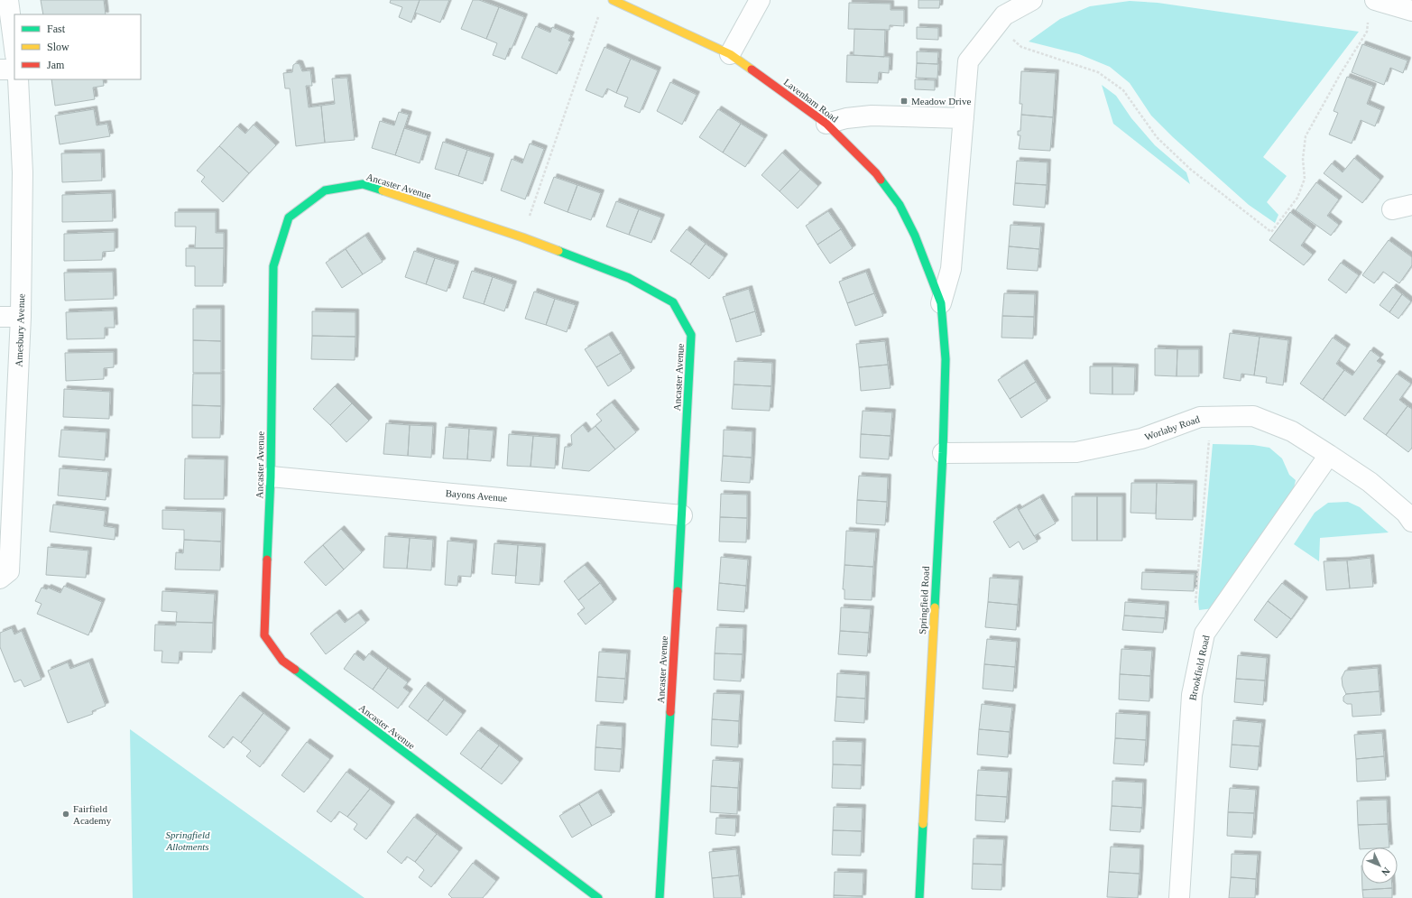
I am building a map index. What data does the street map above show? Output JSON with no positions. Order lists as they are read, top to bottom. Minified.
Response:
{"streets":{"street":["Lavenham Road","Ancaster Avenue","Amesbury Avenue","Worlaby Road","Bayons Avenue","Springfield Road","Brookfield Road"]},"crossings":[["Lavenham Road","Springfield Road"],["Ancaster Avenue","Bayons Avenue"],["Worlaby Road","Springfield Road"],["Worlaby Road","Brookfield Road"]],"parks":["Springfield Allotments"],"places":{"transit":["Meadow Drive"],"other":["Fairfield Academy"]},"legend":["Fast","Slow","Jam"],"north":"bottom right"}
